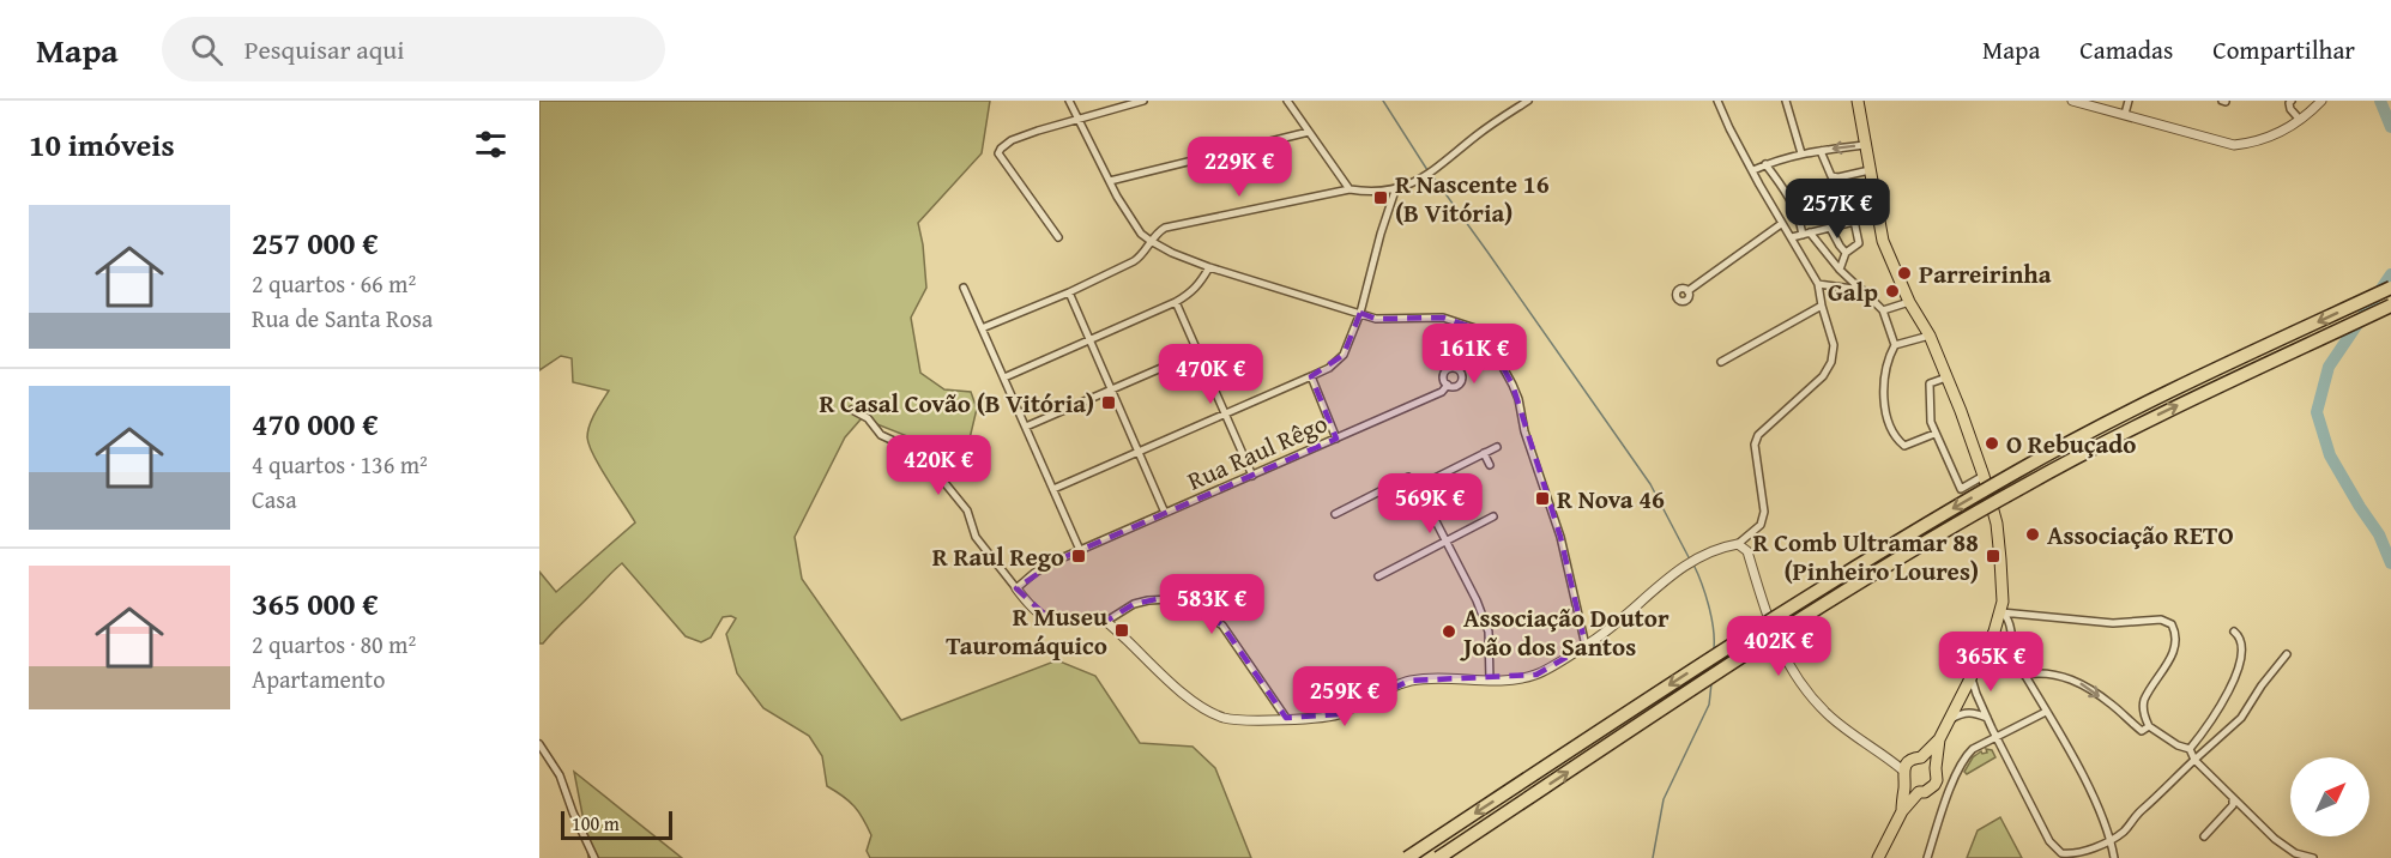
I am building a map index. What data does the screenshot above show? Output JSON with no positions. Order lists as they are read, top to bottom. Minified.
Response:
{"streets":{"street":["Rua Raul Rêgo"]},"places":{"transit":["R Nascente 16 (B Vitória)","R Casal Covão (B Vitória)","R Nova 46","R Raul Rego","R Comb Ultramar 88 (Pinheiro Loures)","R Museu Tauromáquico"],"other":["Parreirinha","Galp","O Rebuçado","Associação RETO","Associação Doutor João dos Santos"]},"scale_bar":"100 m","north":"top right","page":{"header":"Mapa","search":"Pesquisar aqui","nav":["Mapa","Camadas","Compartilhar"],"heading":"10 imóveis","price":["229K €","257K €","161K €","470K €","420K €","569K €","583K €","402K €","365K €","259K €"],"list":[{"name":"257 000 €","note":"2 quartos · 66 m² · Rua de Santa Rosa"},{"name":"470 000 €","note":"4 quartos · 136 m² · Casa"},{"name":"365 000 €","note":"2 quartos · 80 m² · Apartamento"}],"scale":"100 m"}}
